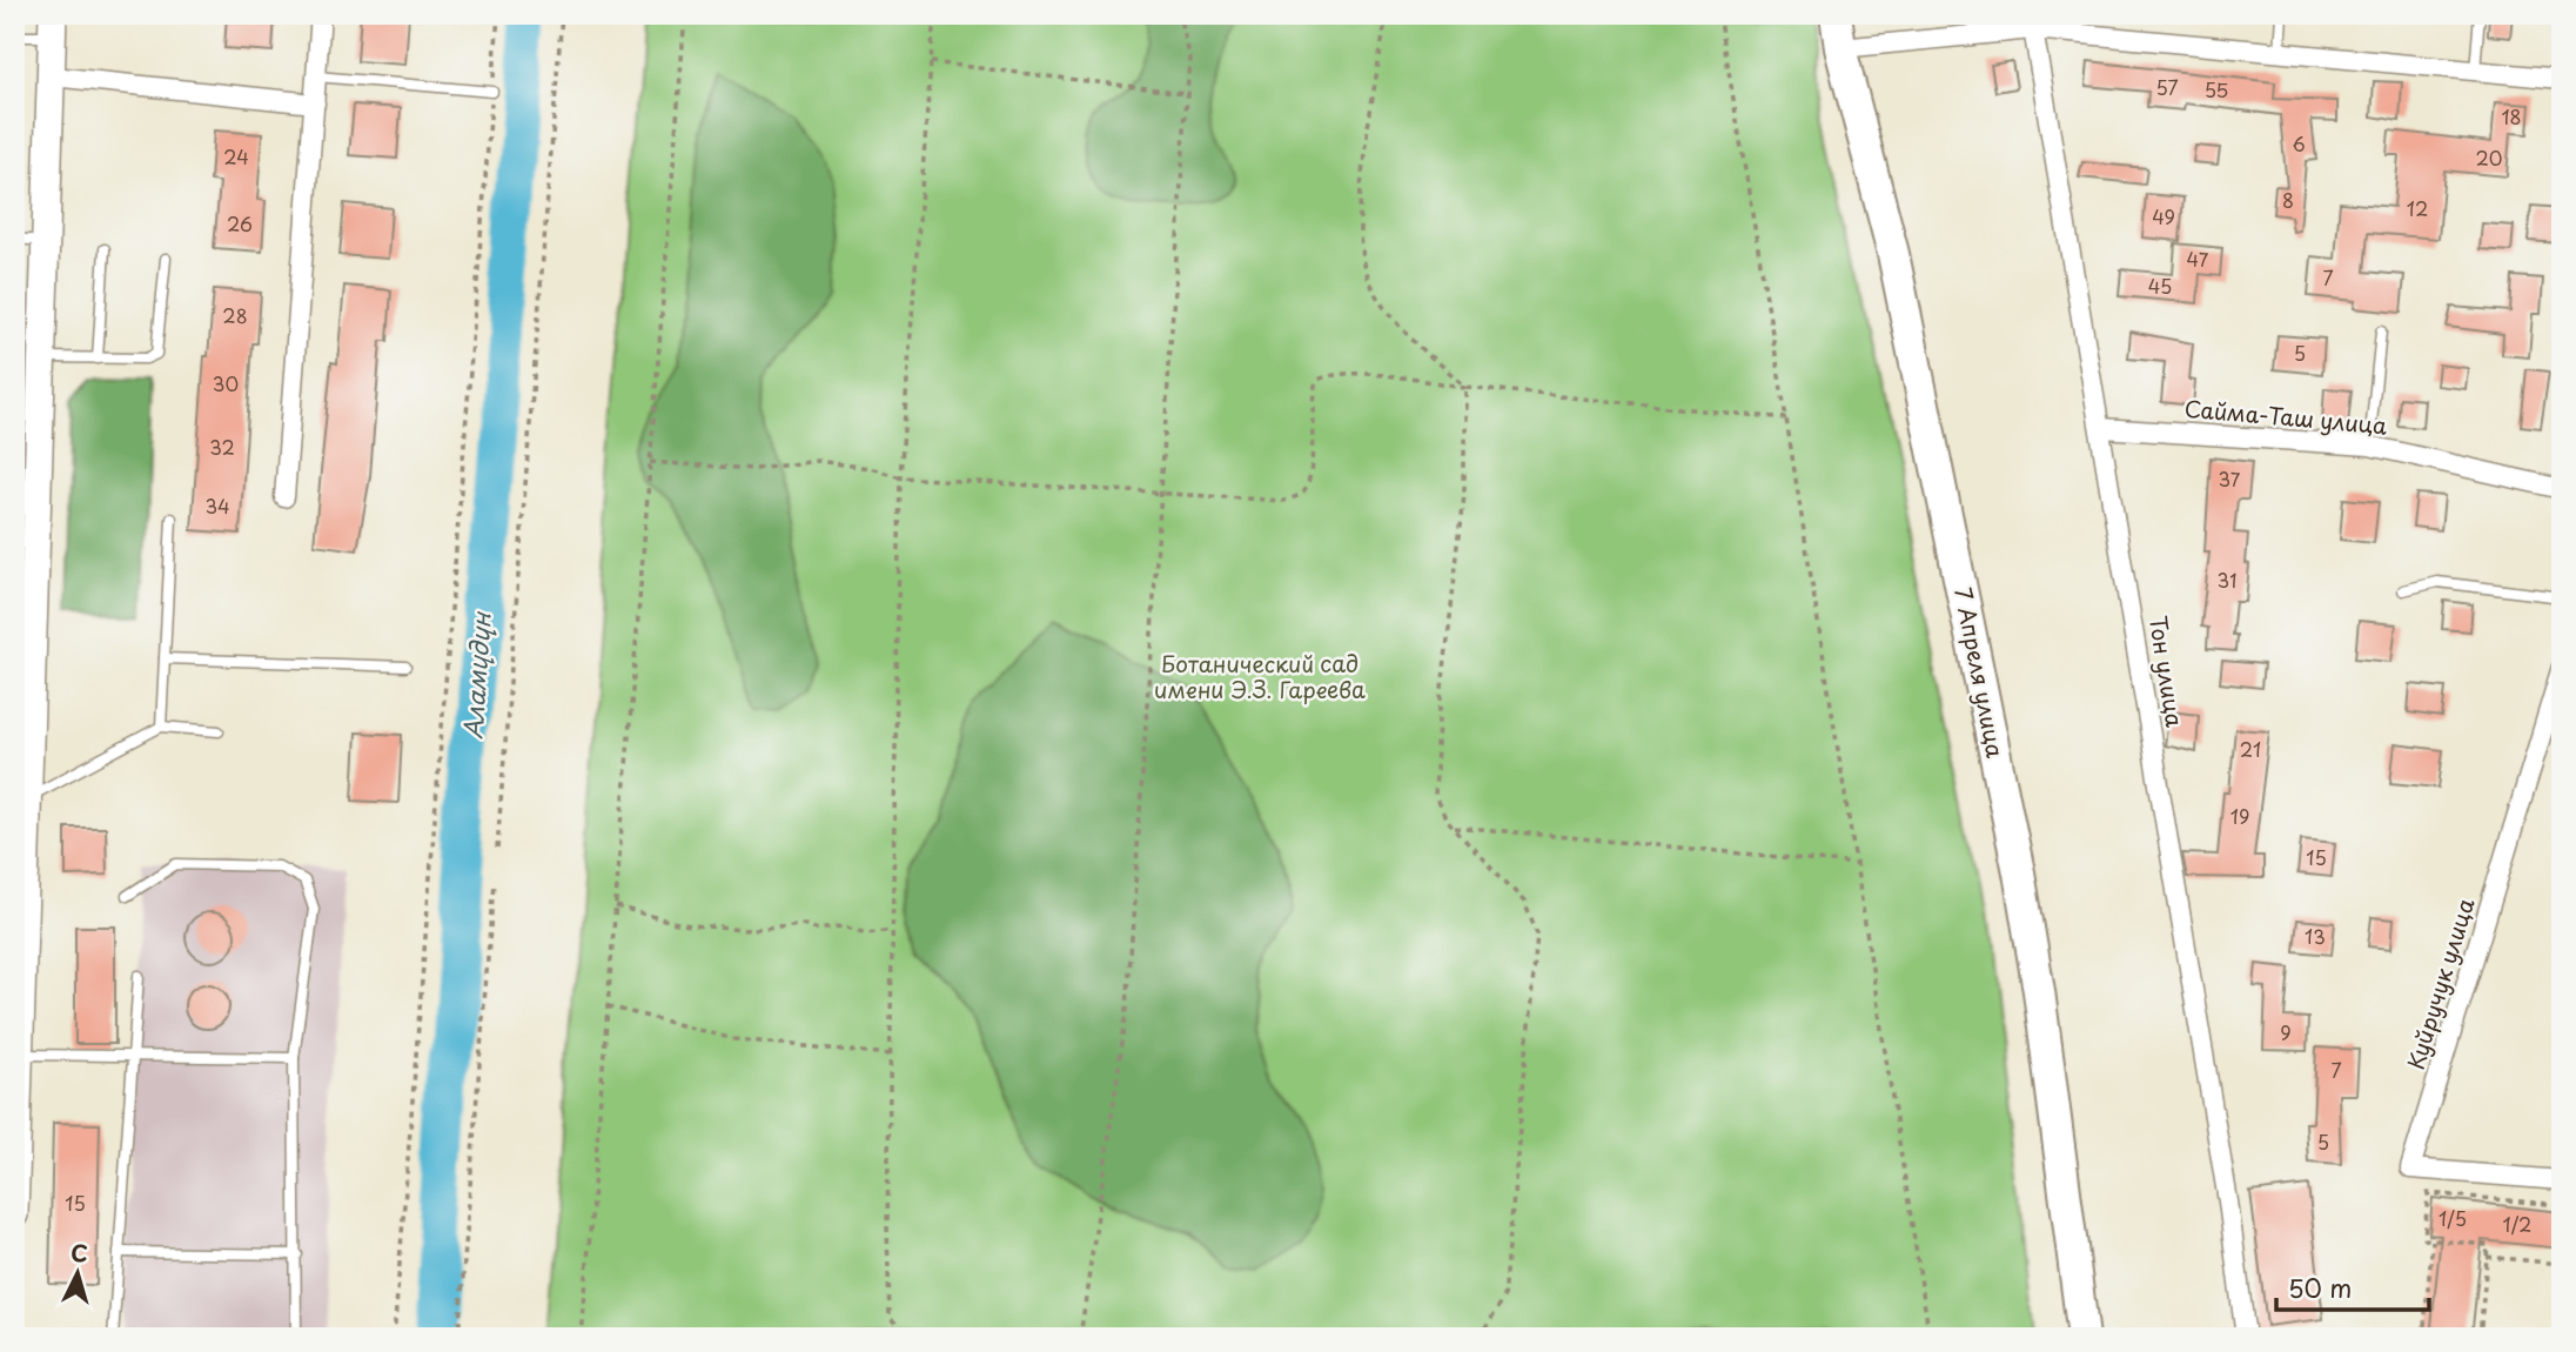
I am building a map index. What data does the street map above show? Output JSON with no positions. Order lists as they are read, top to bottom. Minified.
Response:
{"streets":{"main road":["7 Апреля улица"],"street":["Сайма-Таш улица","Тон улица","Куйручук улица"]},"crossings":[["Сайма-Таш улица","Тон улица"]],"water":["Аламүдүн"],"parks":["Ботанический сад имени Э.З. Гареева"],"house_numbers":["57","55","18","6","24","20","8","12","49","26","47","7","45","28","5","30","32","37","34","31","21","19","15","13","9","7","5","15","1/5","1/2"],"scale_bar":"50 m","north":"top"}
